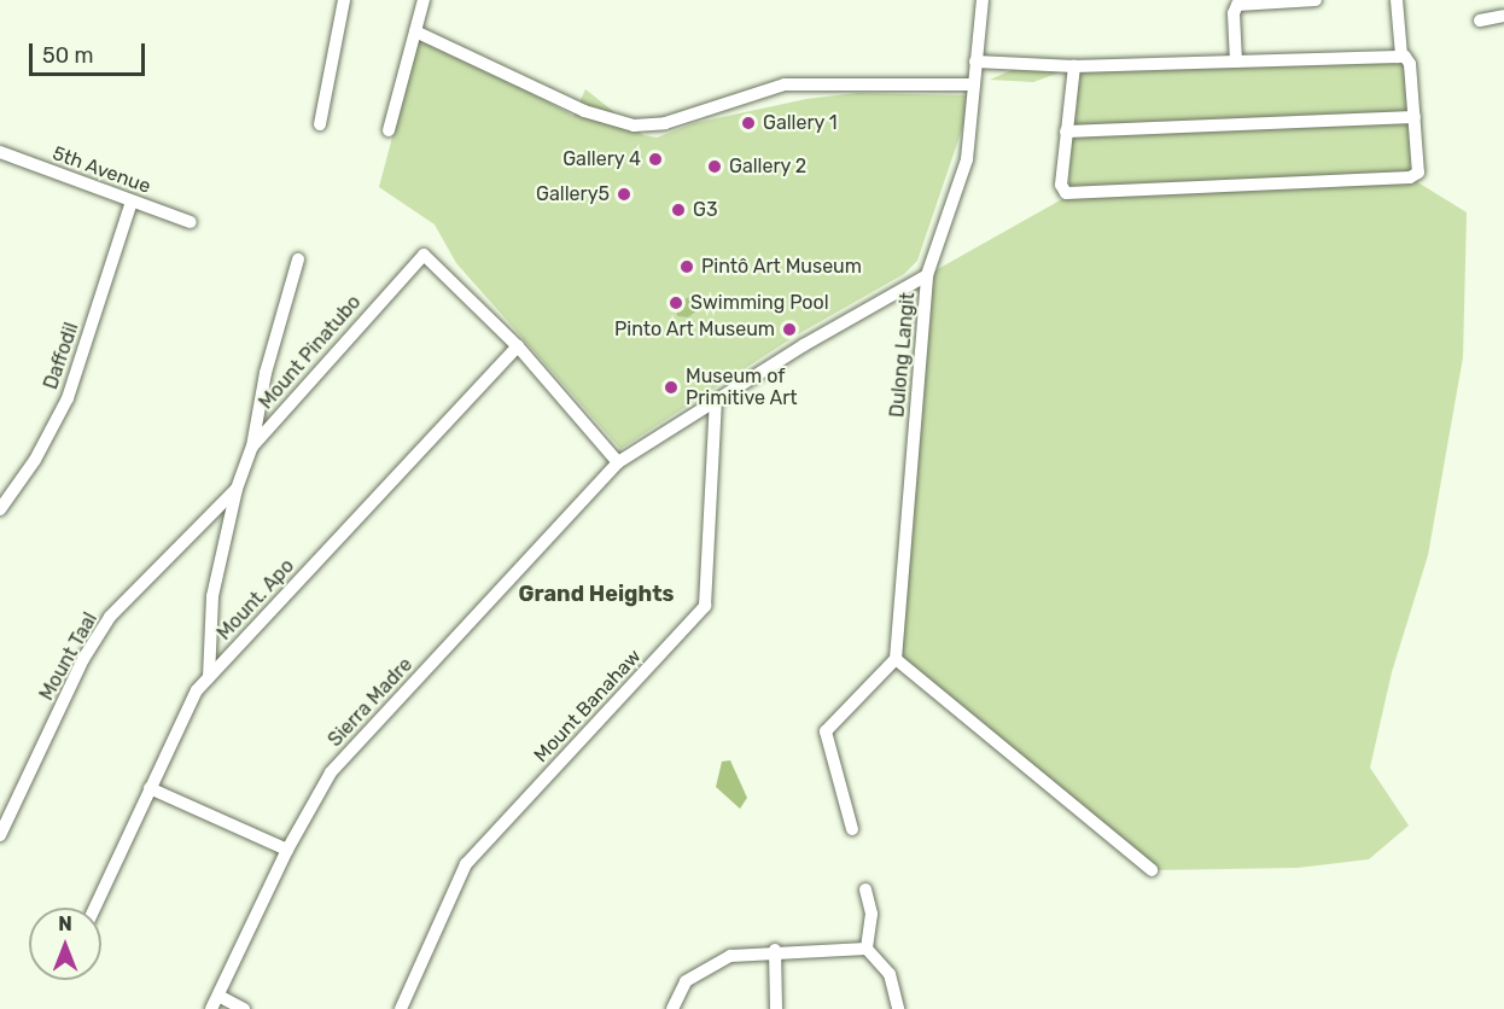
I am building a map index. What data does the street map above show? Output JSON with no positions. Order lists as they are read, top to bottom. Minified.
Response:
{"streets":{"street":["5th Avenue","Mount Pinatubo","Dulong Langit","Daffodil","Mount. Apo","Mount Taal","Sierra Madre","Mount Banahaw"]},"crossings":[["5th Avenue","Daffodil"],["Mount Pinatubo","Mount. Apo"],["Mount Pinatubo","Mount Taal"],["Dulong Langit","Sierra Madre"],["Sierra Madre","Mount Banahaw"]],"districts":["Grand Heights"],"places":["Gallery 1","Gallery 4","Gallery 2","Gallery5","G3","Pintô Art Museum","Swimming Pool","Pinto Art Museum","Museum of Primitive Art"],"scale_bar":"50 m","north":"top"}
